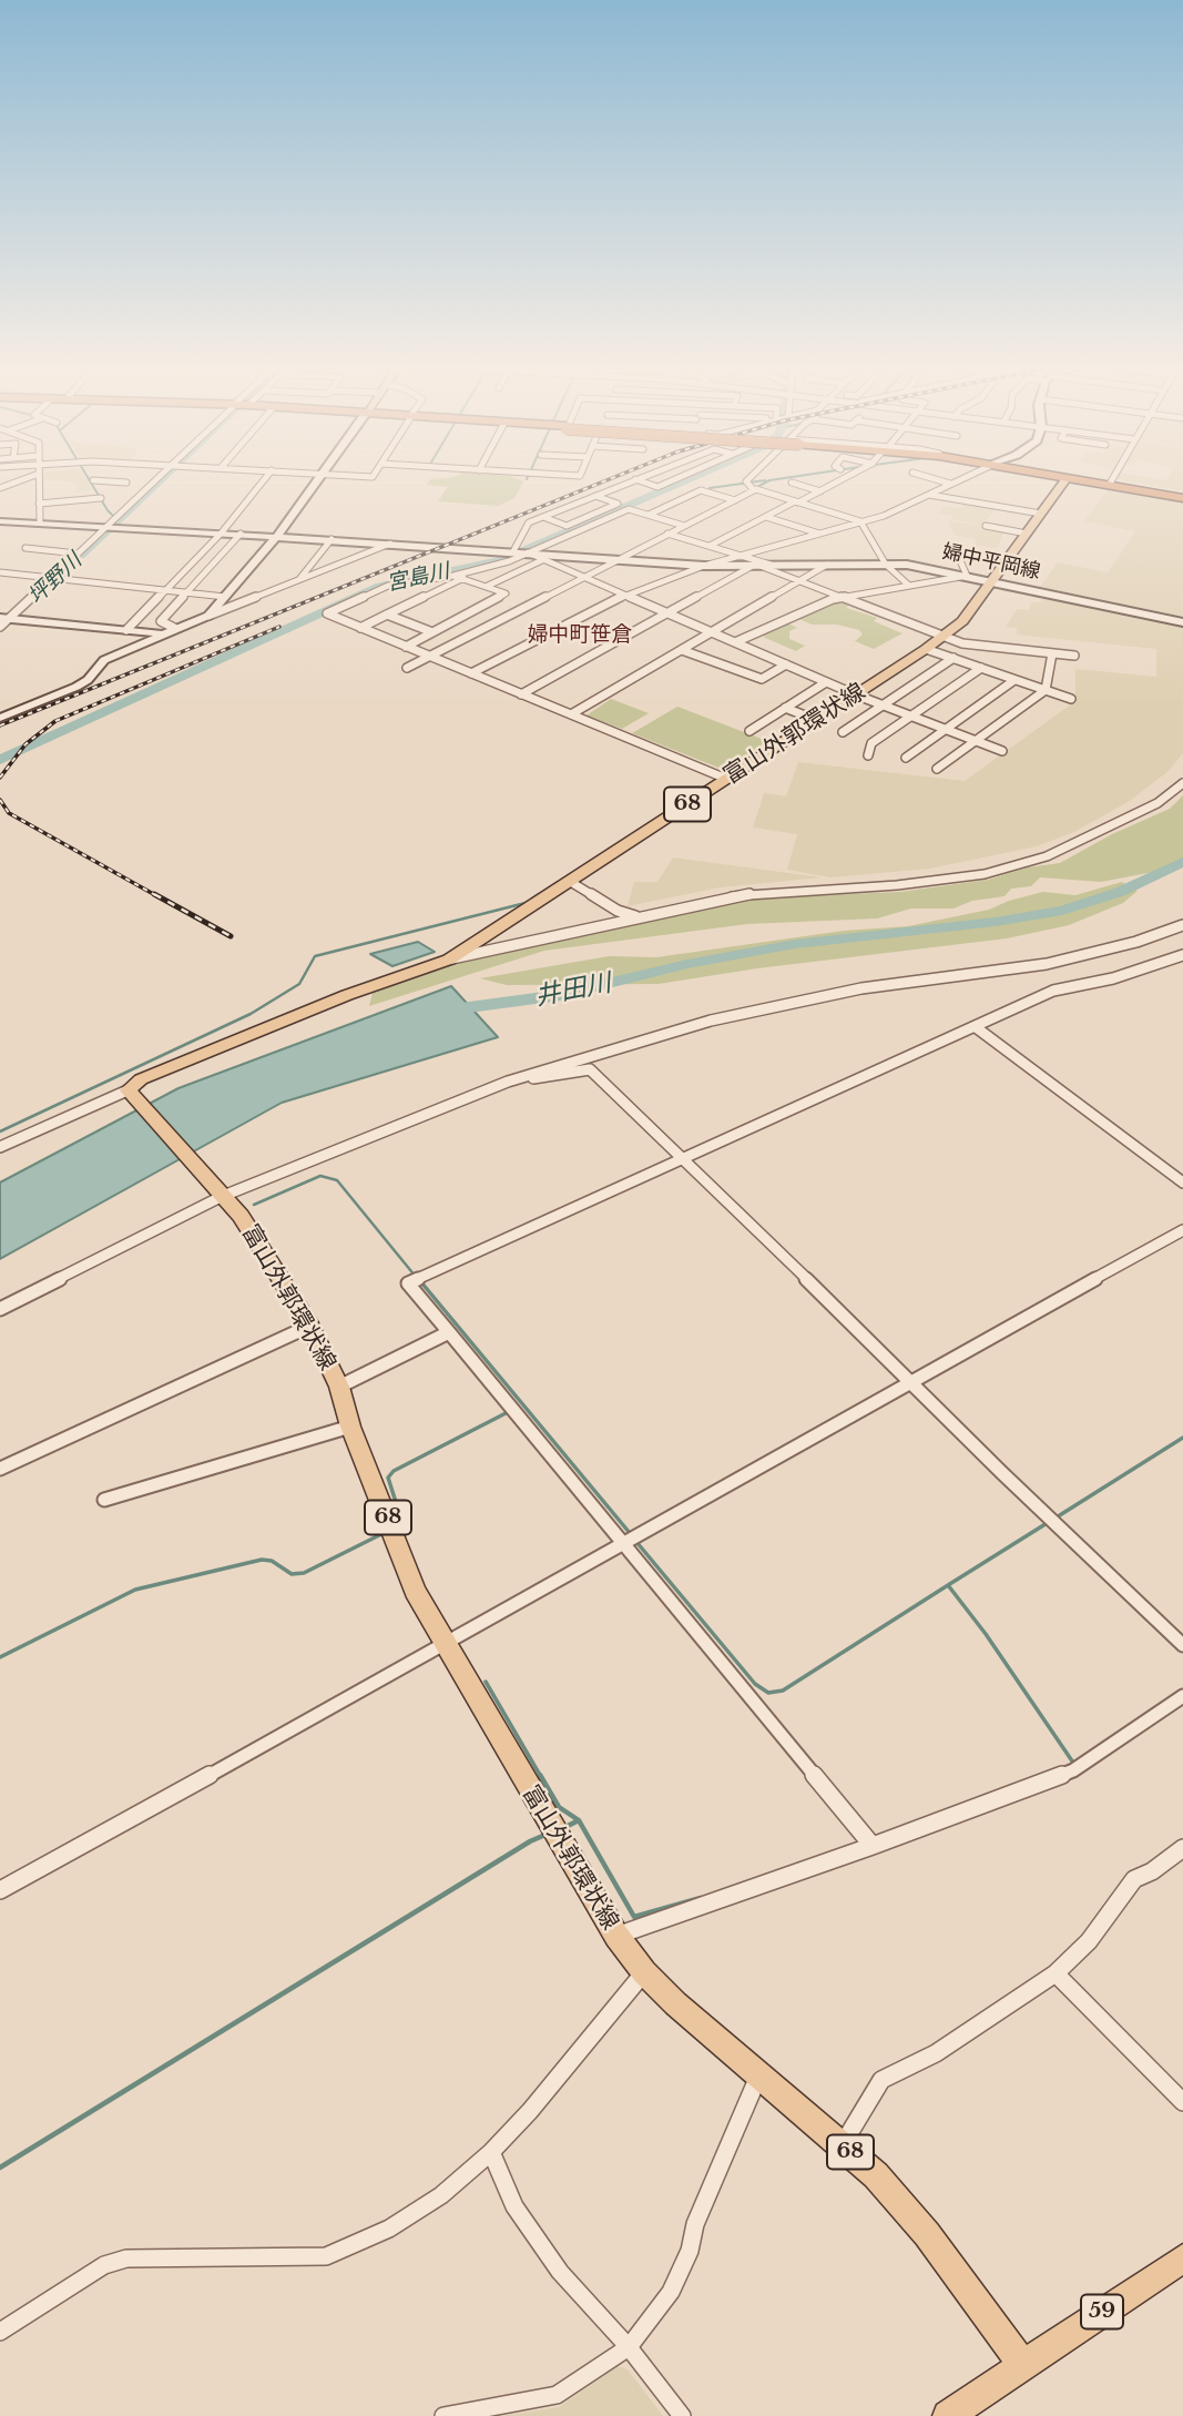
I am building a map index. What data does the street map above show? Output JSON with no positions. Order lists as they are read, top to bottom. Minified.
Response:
{"streets":{"main road":["婦中平岡線","富山外郭環状線","68","59"]},"crossings":[["婦中平岡線","富山外郭環状線"],["富山外郭環状線","59"]],"districts":["婦中町笹倉"],"water":["宮島川","坪野川","井田川"]}
